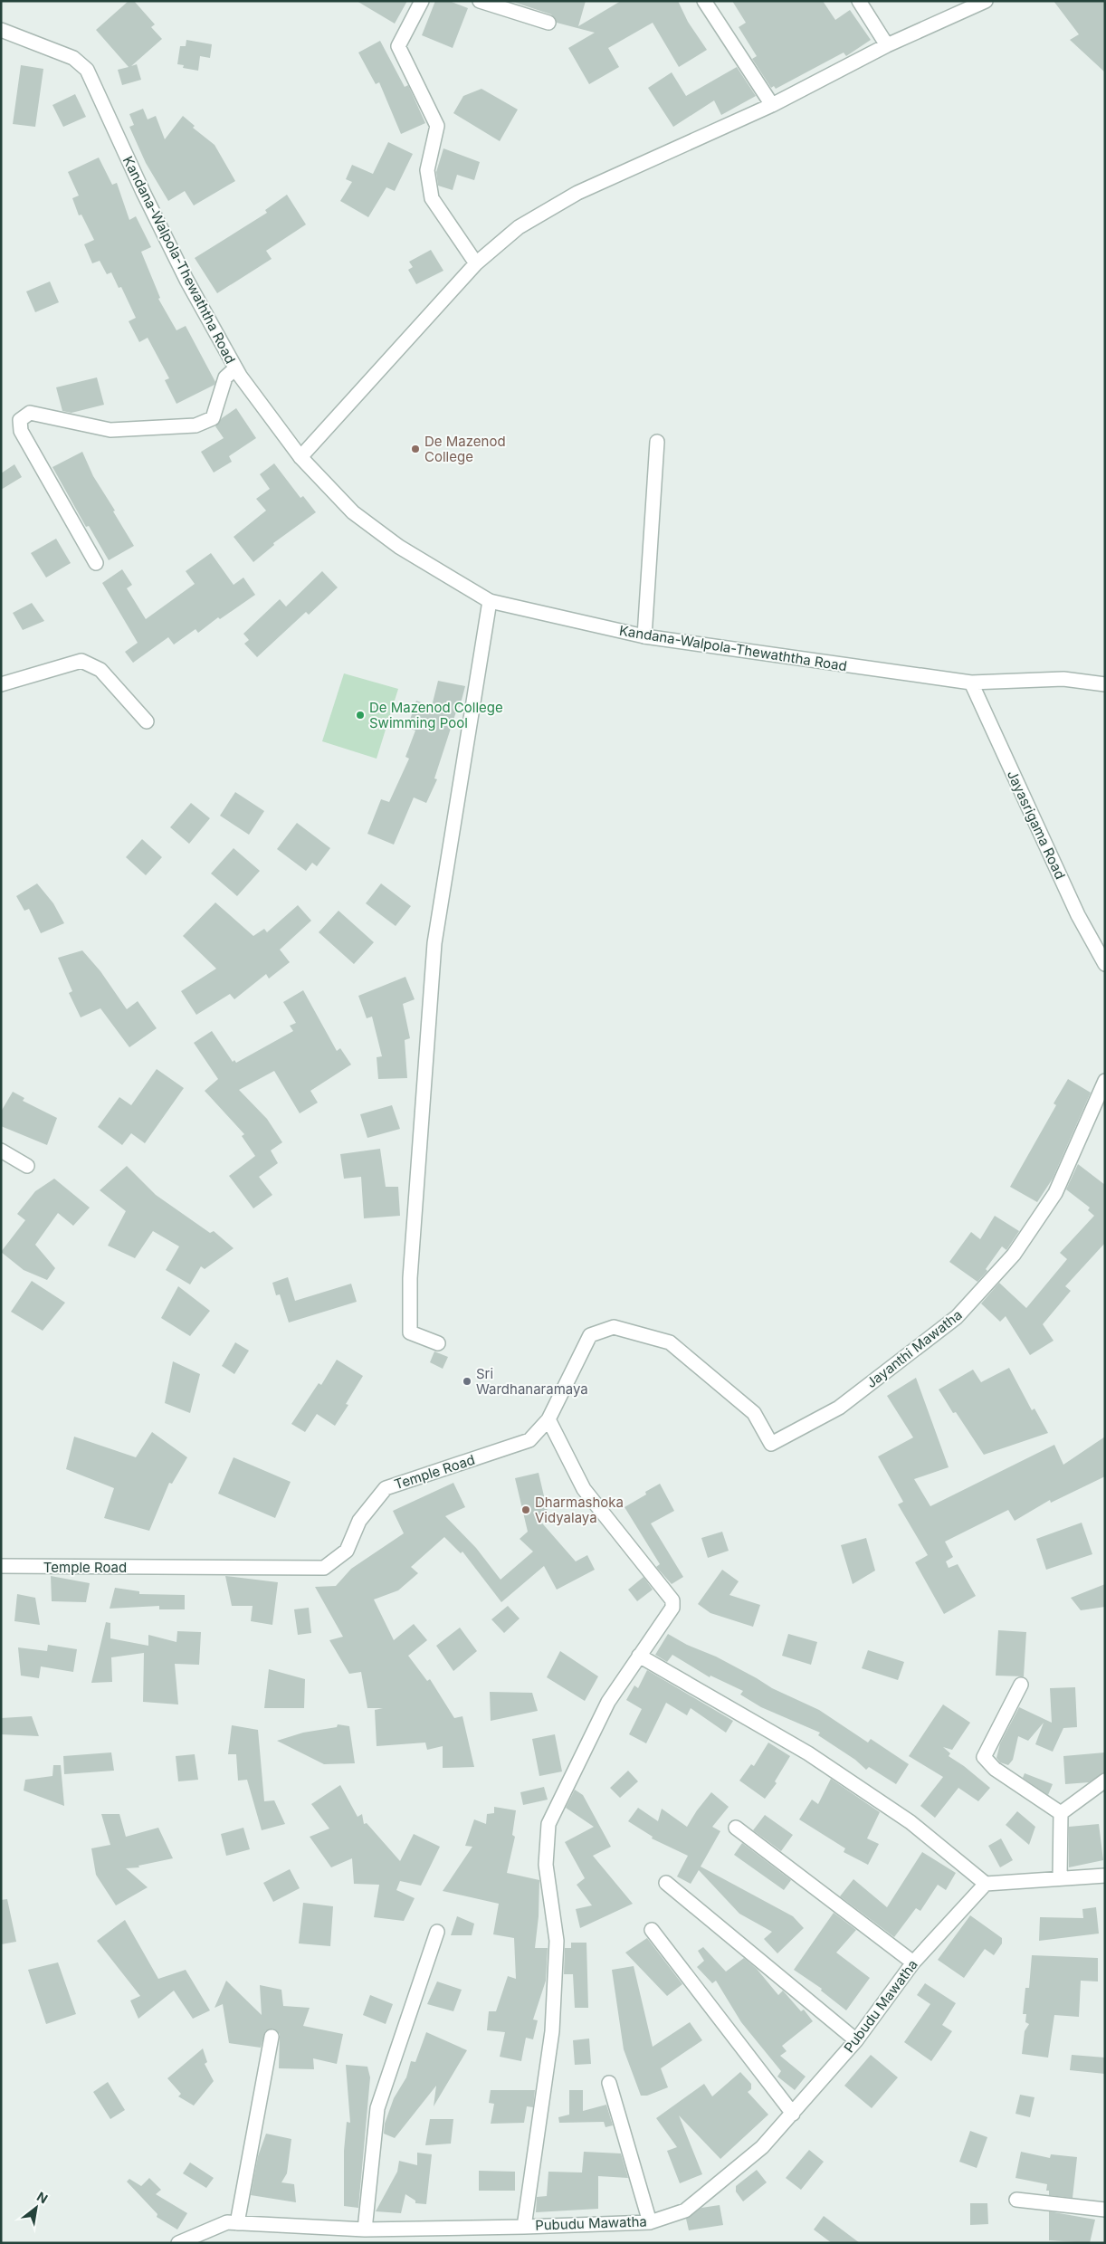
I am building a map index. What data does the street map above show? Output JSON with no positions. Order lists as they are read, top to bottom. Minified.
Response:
{"streets":{"street":["Kandana-Walpola-Thewaththa Road","Jayasrigama Road","Jayanthi Mawatha","Temple Road","Pubudu Mawatha"]},"crossings":[["Kandana-Walpola-Thewaththa Road","Jayasrigama Road"],["Jayanthi Mawatha","Temple Road"]],"places":["De Mazenod College","De Mazenod College Swimming Pool","Sri Wardhanaramaya","Dharmashoka Vidyalaya"],"north":"top right"}
